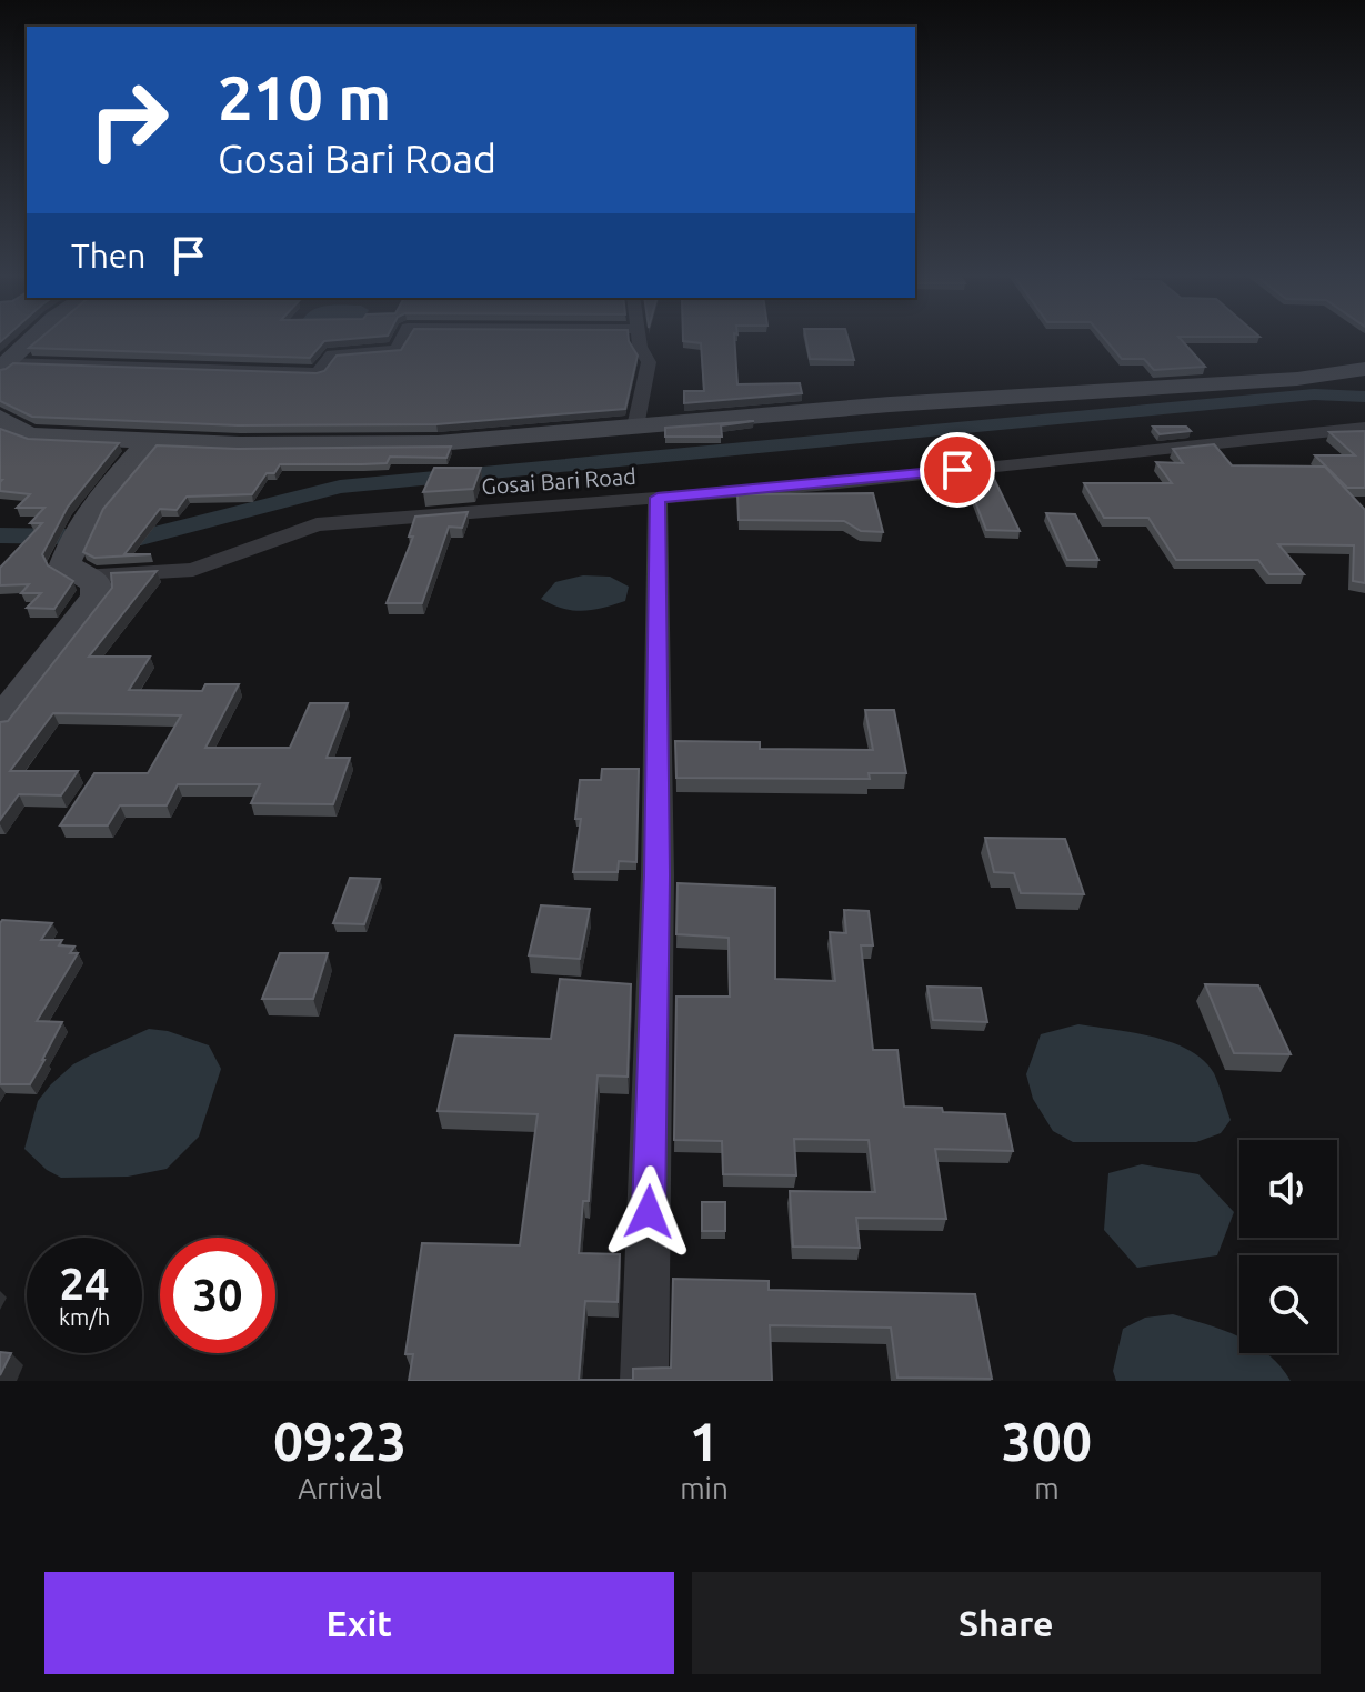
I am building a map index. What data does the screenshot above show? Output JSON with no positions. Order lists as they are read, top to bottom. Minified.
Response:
{"streets":{"street":["Gosai Bari Road"]},"page":{"turn":["210 m","Gosai Bari Road"],"then":"Then","speed":"24 km/h","limit":"30","eta":["09:23","Arrival","1","min","300","m"],"buttons":["Exit","Share"]}}
